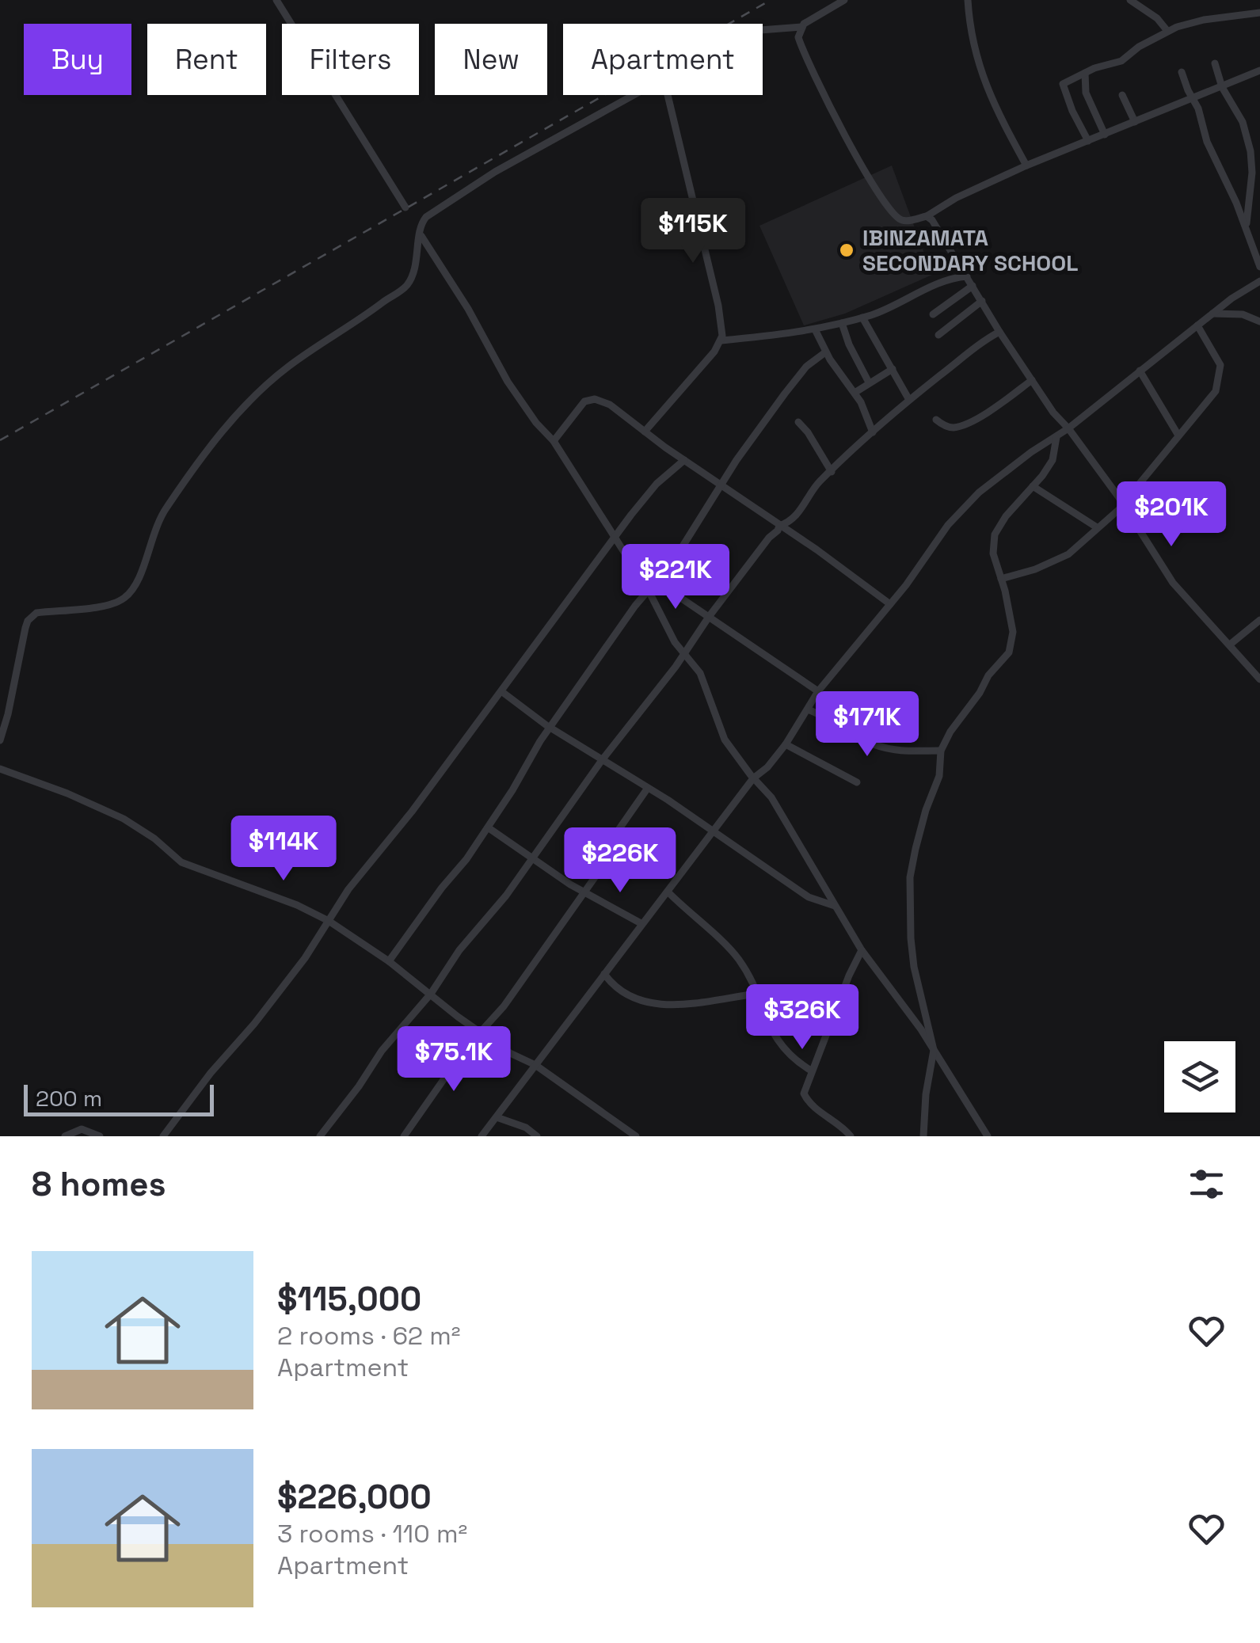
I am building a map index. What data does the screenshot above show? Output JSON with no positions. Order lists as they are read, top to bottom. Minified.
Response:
{"places":["IBINZAMATA SECONDARY SCHOOL"],"scale_bar":"200 m","page":{"chip":["Buy","Rent","Filters","New","Apartment"],"price":["$115K","$201K","$221K","$171K","$114K","$226K","$326K","$75.1K"],"scale":"200 m","heading":"8 homes","list":[{"name":"$115,000","note":"2 rooms · 62 m² · Apartment"},{"name":"$226,000","note":"3 rooms · 110 m² · Apartment"}]}}
